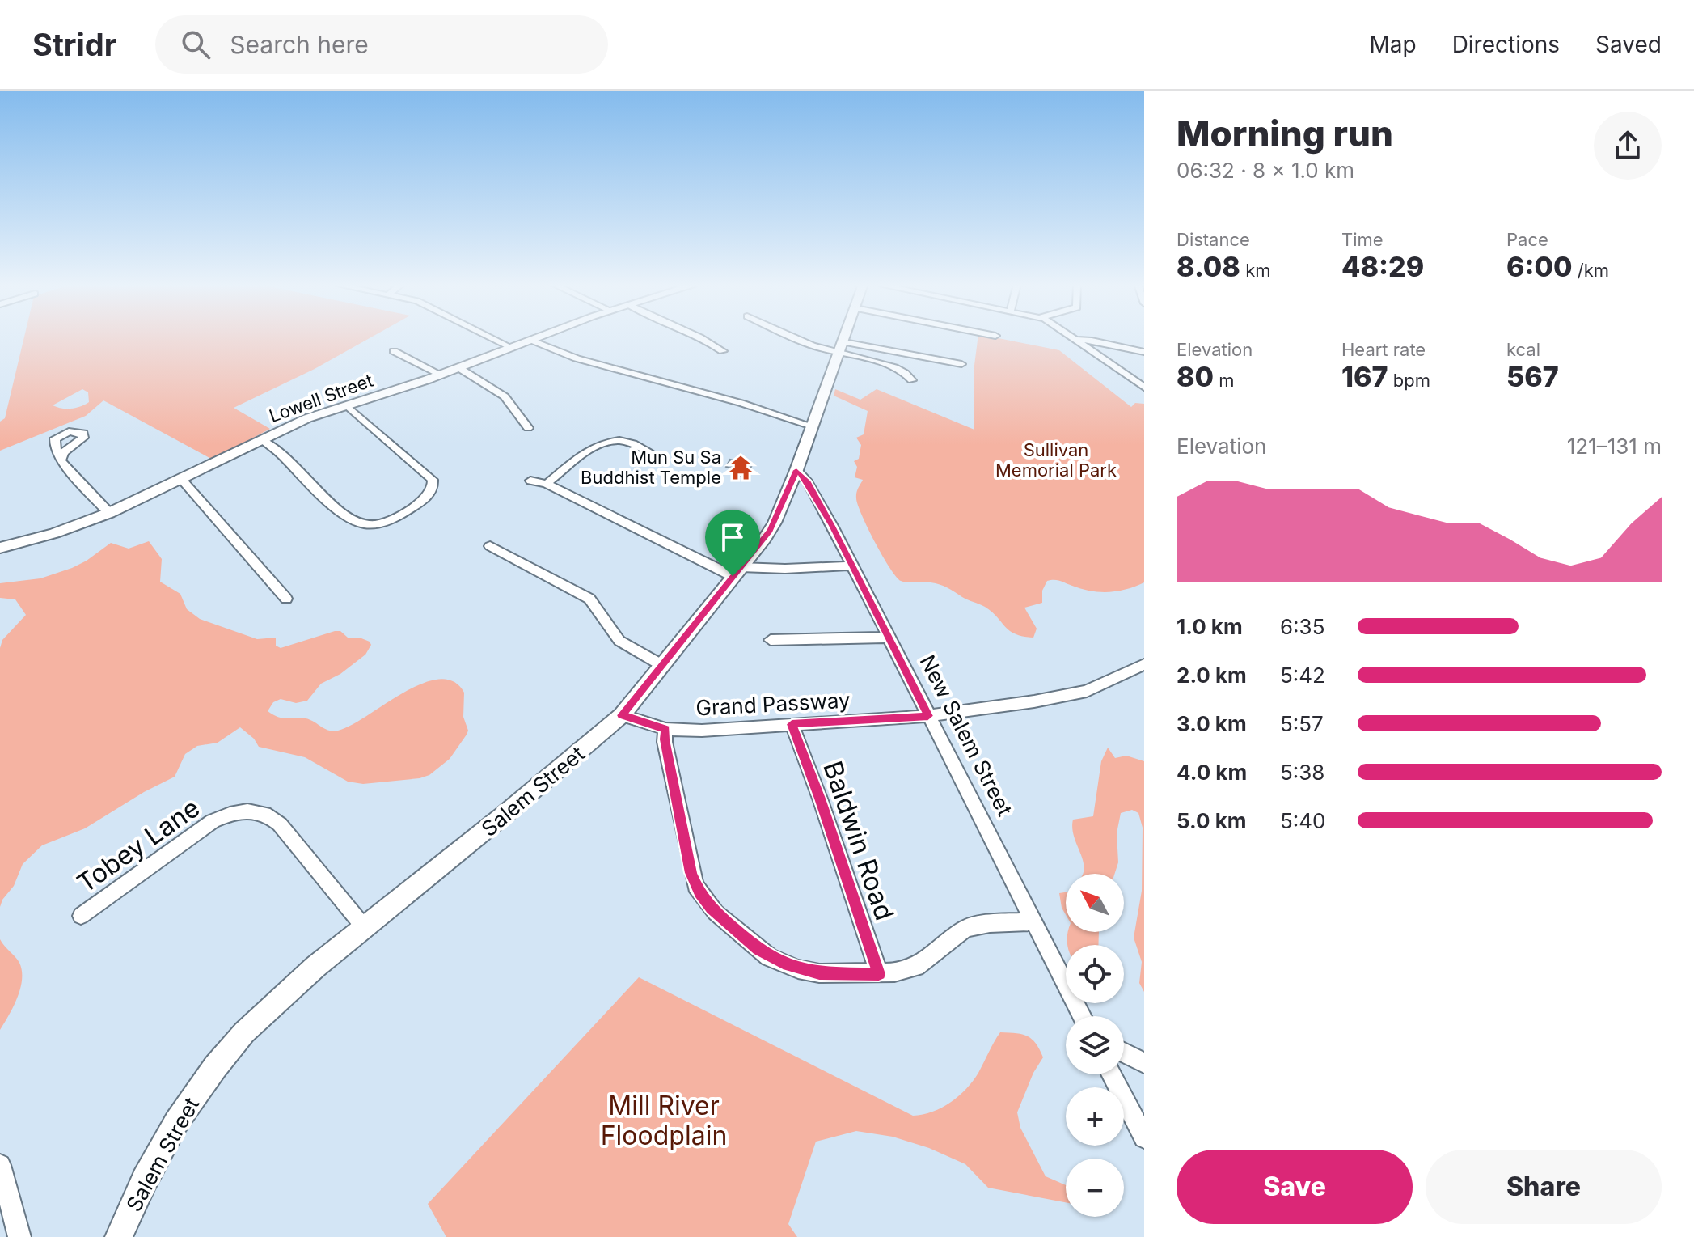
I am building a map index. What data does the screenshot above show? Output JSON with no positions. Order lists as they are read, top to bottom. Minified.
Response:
{"streets":{"main road":["Lowell Street","Salem Street"],"street":["Grand Passway","New Salem Street","Baldwin Road","Tobey Lane"]},"crossings":[["Grand Passway","New Salem Street"],["Grand Passway","Salem Street"],["Grand Passway","Baldwin Road"],["New Salem Street","Salem Street"],["Salem Street","Tobey Lane"]],"parks":["Sullivan Memorial Park","Mill River Floodplain"],"places":{"temple":["Mun Su Sa Buddhist Temple"]},"north":"top left","page":{"header":"Stridr","search":"Search here","nav":["Map","Directions","Saved"],"heading":["Morning run","06:32 · 8 × 1.0 km"],"stats":[["Distance","8.08 km"],["Time","48:29"],["Pace","6:00 /km"],["Elevation","80 m"],["Heart rate","167 bpm"],["kcal","567"]],"chart":["Elevation","121–131 m"],"list":[{"name":"1.0 km","note":"6:35"},{"name":"2.0 km","note":"5:42"},{"name":"3.0 km","note":"5:57"},{"name":"4.0 km","note":"5:38"},{"name":"5.0 km","note":"5:40"}],"map_buttons":["+","−"],"buttons":["Save","Share"]}}
